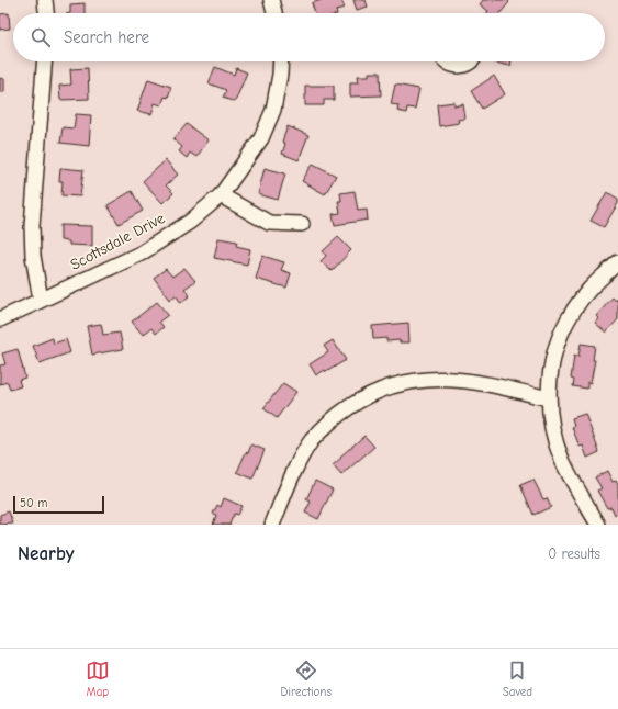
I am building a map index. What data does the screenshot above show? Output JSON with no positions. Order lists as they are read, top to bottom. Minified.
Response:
{"streets":{"street":["Scottsdale Drive"]},"scale_bar":"50 m","page":{"search":"Search here","scale":"50 m","heading":["Nearby","0 results"],"nav":["Map","Directions","Saved"]}}
